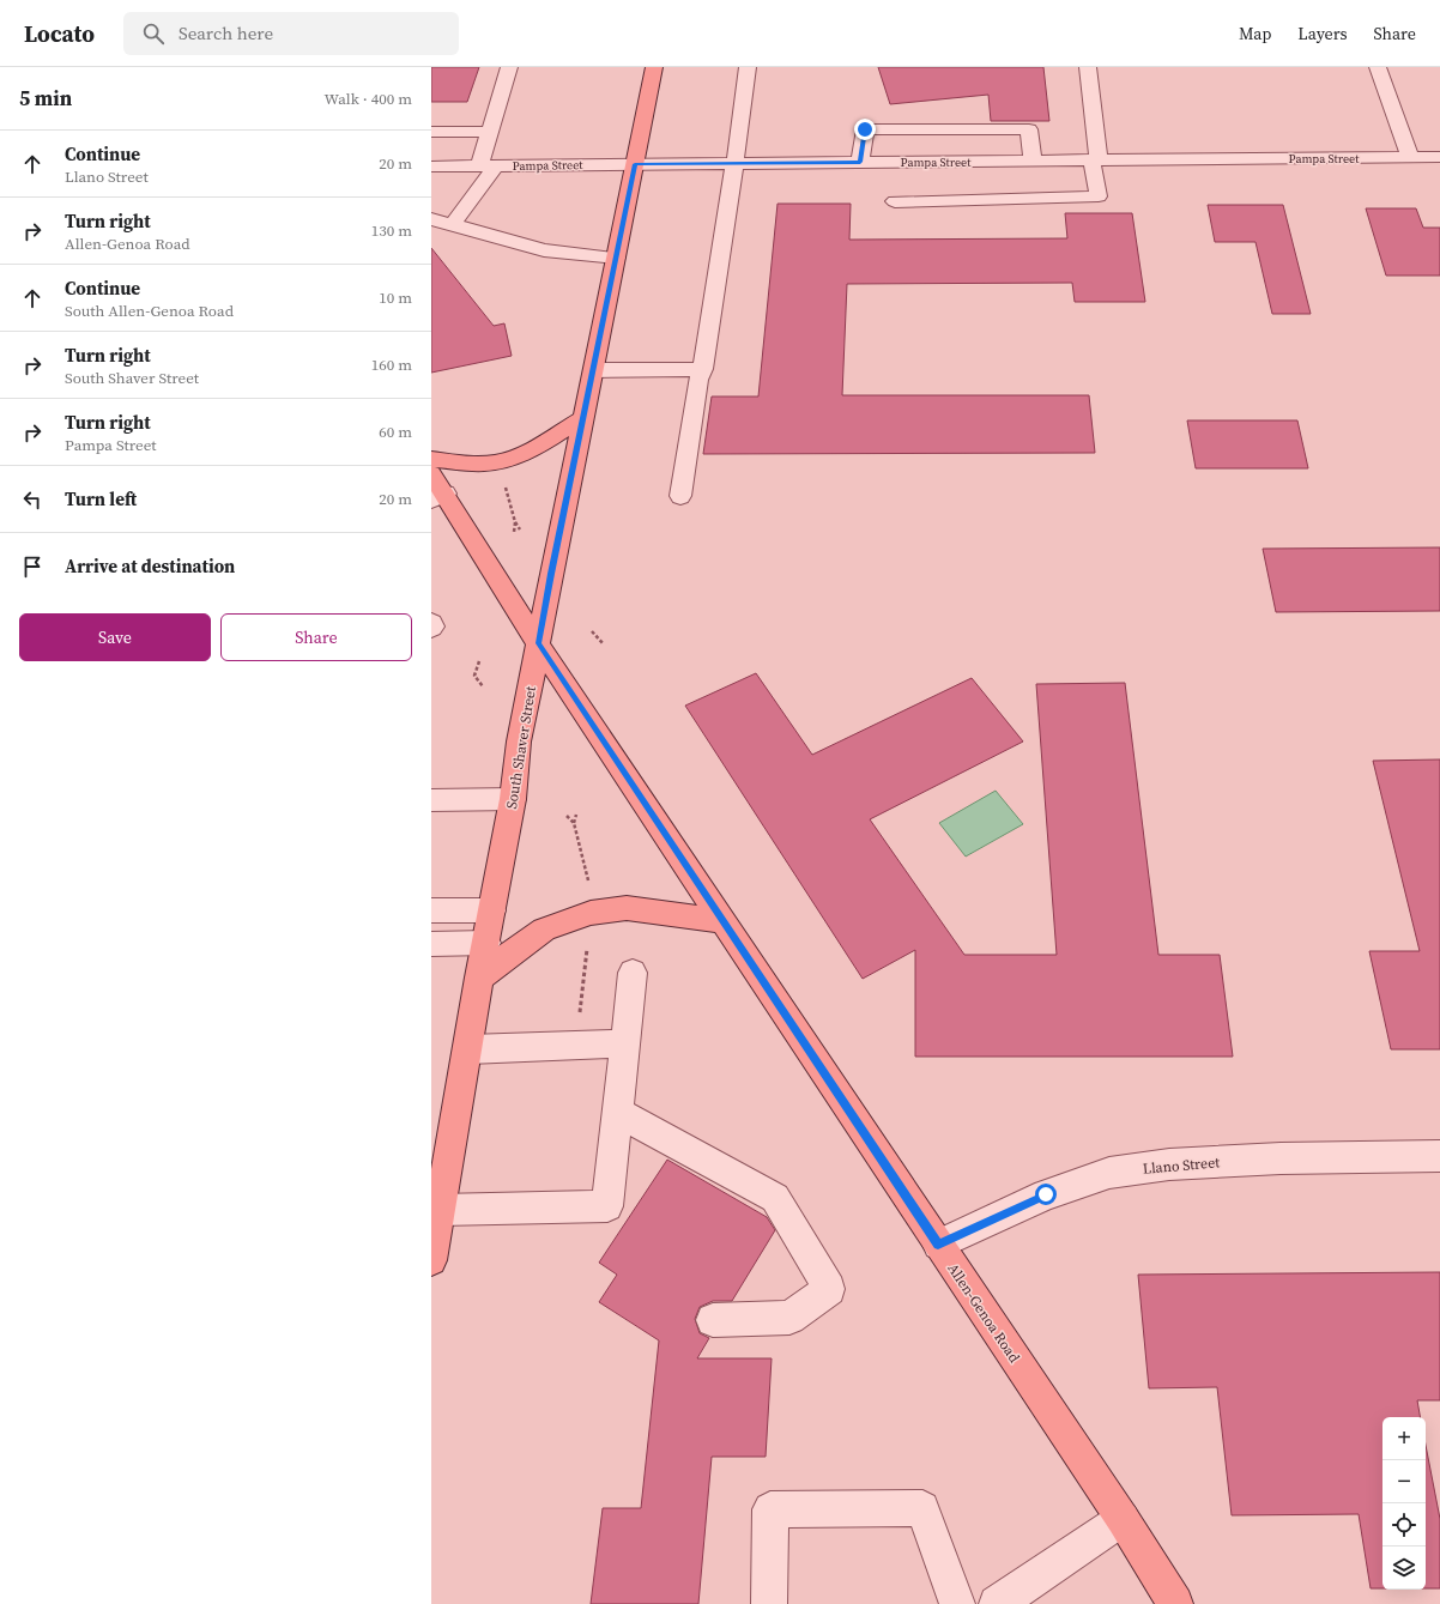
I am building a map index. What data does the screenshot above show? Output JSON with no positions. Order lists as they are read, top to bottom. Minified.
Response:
{"streets":{"main road":["South Shaver Street","Allen-Genoa Road"],"street":["Pampa Street","Llano Street"]},"crossings":[["Pampa Street","South Shaver Street"],["South Shaver Street","Allen-Genoa Road"],["Llano Street","Allen-Genoa Road"]],"page":{"header":"Locato","search":"Search here","nav":["Map","Layers","Share"],"heading":["5 min","Walk · 400 m"],"list":[["Continue","Llano Street","20 m"],["Turn right","Allen-Genoa Road","130 m"],["Continue","South Allen-Genoa Road","10 m"],["Turn right","South Shaver Street","160 m"],["Turn right","Pampa Street","60 m"],["Turn left","20 m"],"Arrive at destination"],"buttons":["Save","Share"],"map_buttons":["+","−"]}}
